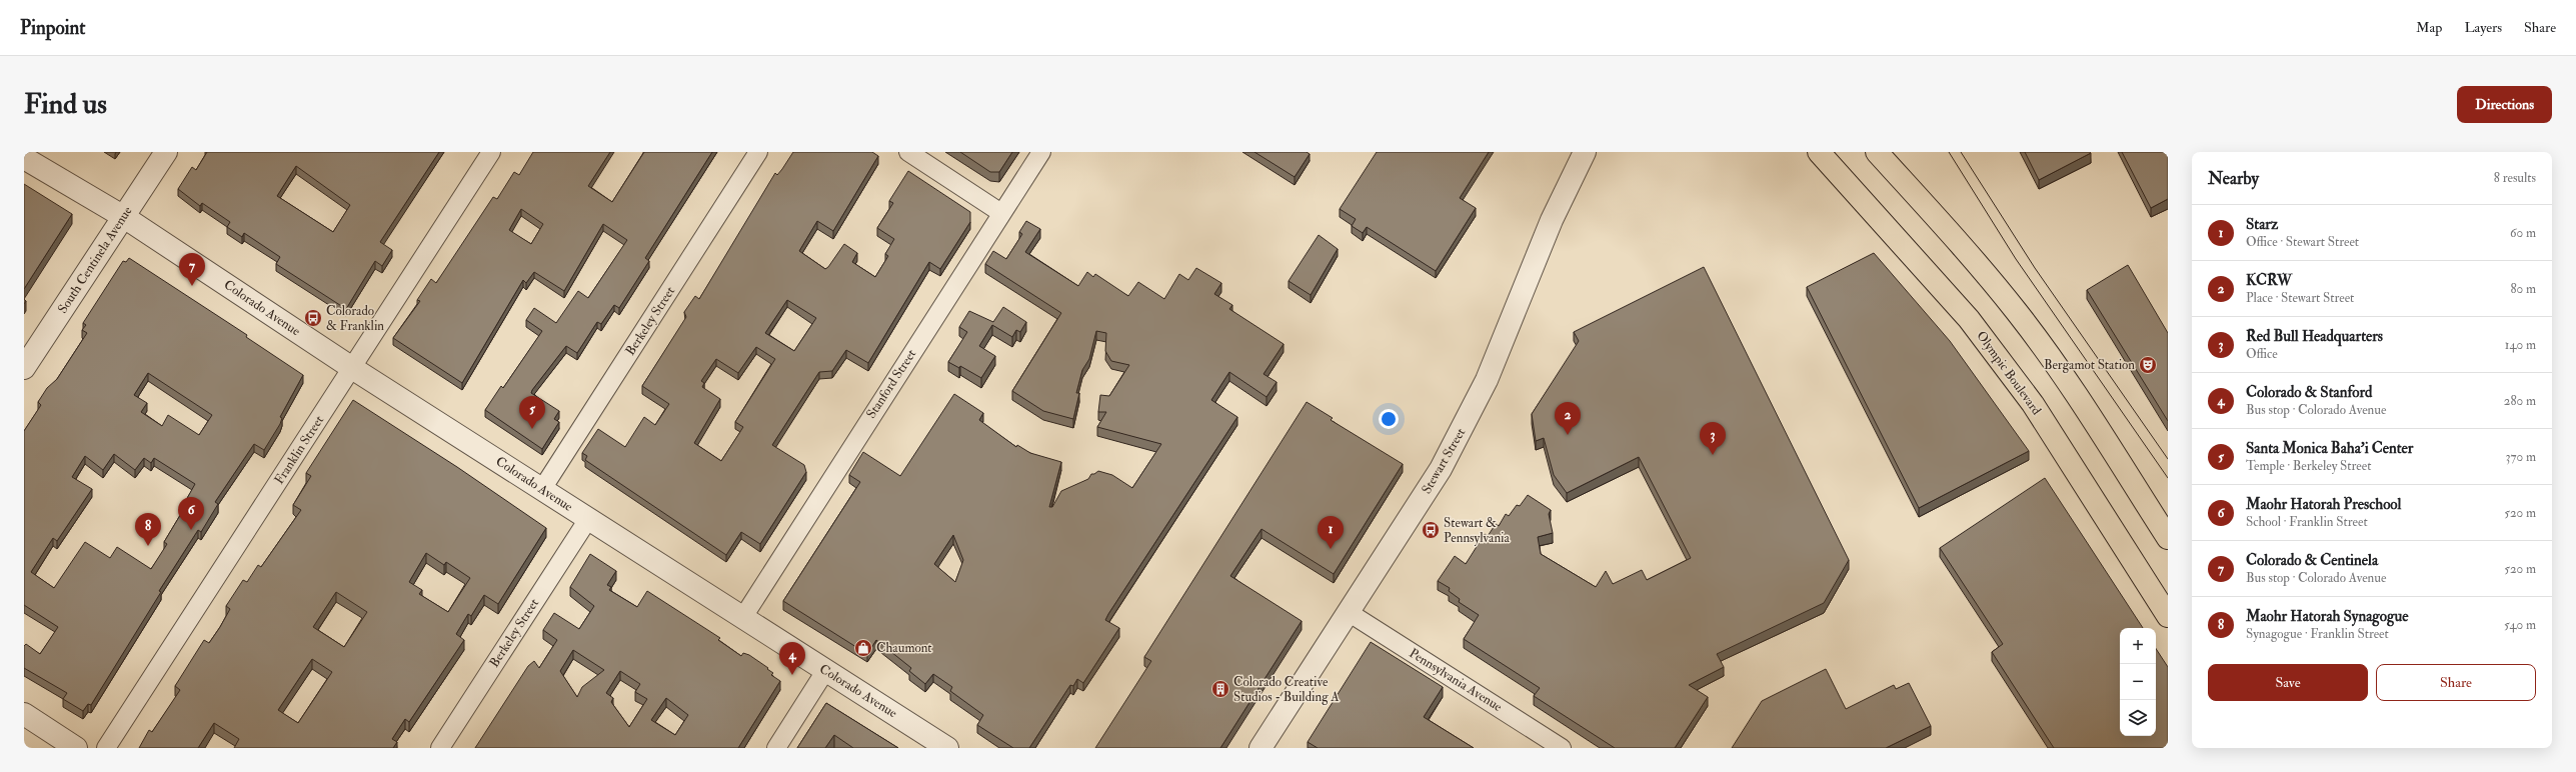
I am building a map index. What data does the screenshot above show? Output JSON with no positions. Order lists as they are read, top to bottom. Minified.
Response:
{"streets":{"main road":["Olympic Boulevard"],"street":["South Centinela Avenue","Colorado Avenue","Berkeley Street","Stanford Street","Franklin Street","Stewart Street","Pennsylvania Avenue"]},"crossings":[["South Centinela Avenue","Colorado Avenue"],["Colorado Avenue","Berkeley Street"],["Colorado Avenue","Stanford Street"],["Colorado Avenue","Franklin Street"],["Stewart Street","Pennsylvania Avenue"]],"places":{"bus stop":["Colorado & Franklin","Stewart & Pennsylvania"],"theatre":["Bergamot Station"],"shop":["Chaumont"],"building":["Colorado Creative Studios - Building A"]},"page":{"header":"Pinpoint","nav":["Map","Layers","Share"],"buttons":["Directions",["Save","Share"]],"title":"Find us","heading":["Nearby","8 results"],"list":[{"mark":"1","name":"Starz","note":"Office · Stewart Street","value":"60 m"},{"mark":"2","name":"KCRW","note":"Place · Stewart Street","value":"80 m"},{"mark":"3","name":"Red Bull Headquarters","note":"Office","value":"140 m"},{"mark":"4","name":"Colorado & Stanford","note":"Bus stop · Colorado Avenue","value":"280 m"},{"mark":"5","name":"Santa Monica Baha'i Center","note":"Temple · Berkeley Street","value":"370 m"},{"mark":"6","name":"Maohr Hatorah Preschool","note":"School · Franklin Street","value":"520 m"},{"mark":"7","name":"Colorado & Centinela","note":"Bus stop · Colorado Avenue","value":"520 m"},{"mark":"8","name":"Maohr Hatorah Synagogue","note":"Synagogue · Franklin Street","value":"540 m"}],"pins":["7","5","2","3","6","8","1","4"],"map_buttons":["+","−"]}}
